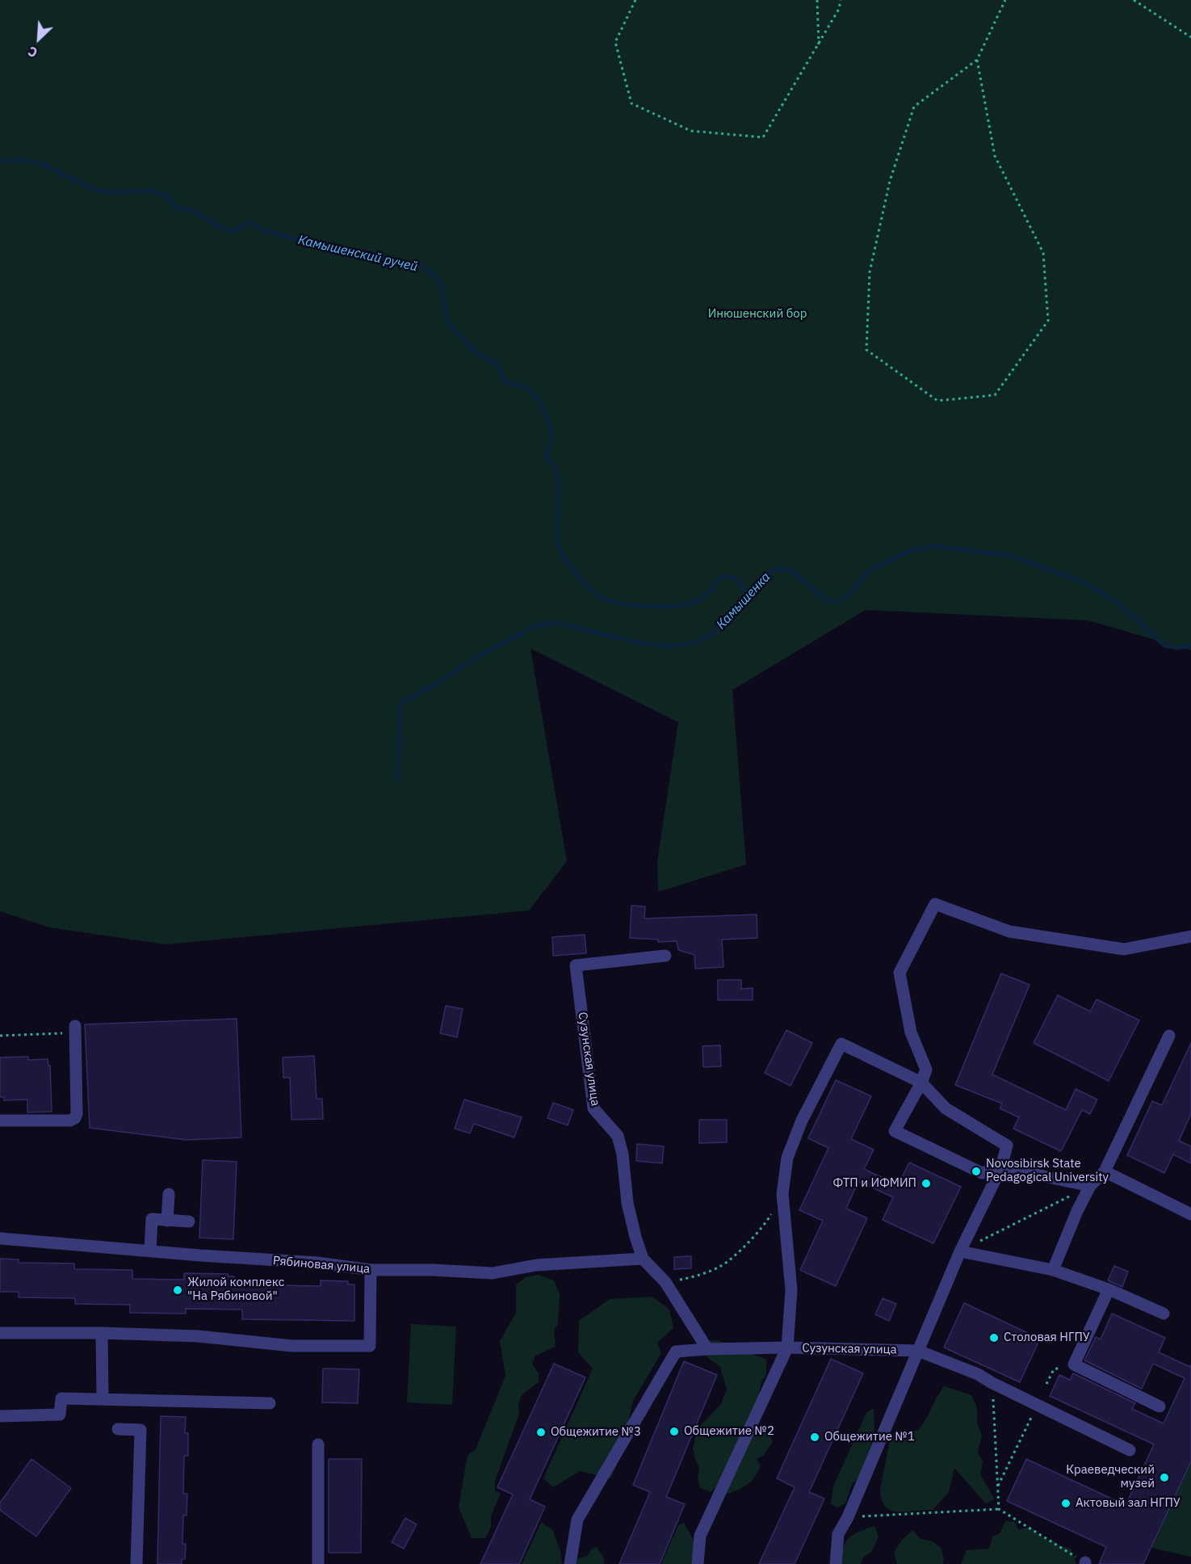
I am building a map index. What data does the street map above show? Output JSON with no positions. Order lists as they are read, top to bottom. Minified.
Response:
{"streets":{"street":["Сузунская улица","Рябиновая улица"]},"crossings":[["Сузунская улица","Рябиновая улица"]],"water":["Камышенский ручей","Камышенка"],"parks":["Инюшенский бор"],"places":["Novosibirsk State Pedagogical University","ФТП и ИФМИП","Жилой комплекс \"На Рябиновой\"","Столовая НГПУ","Общежитие №2","Общежитие №3","Общежитие №1","Краеведческий музей","Актовый зал НГПУ"],"north":"bottom left"}
